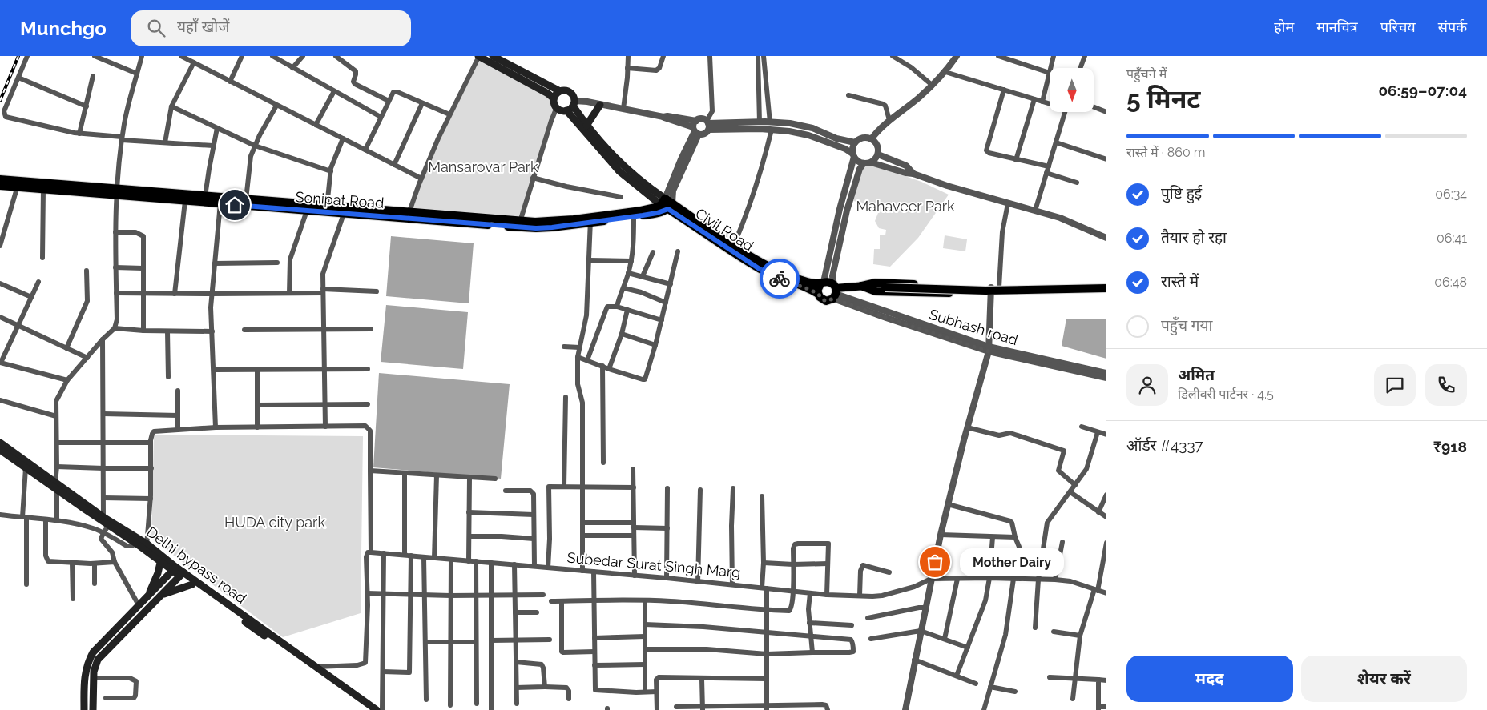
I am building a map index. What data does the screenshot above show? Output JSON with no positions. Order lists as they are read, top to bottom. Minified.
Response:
{"streets":{"main road":["Sonipat Road","Civil Road","Delhi bypass road"],"street":["Subhash road","Subedar Surat Singh Marg"]},"crossings":[["Sonipat Road","Civil Road"],["Civil Road","Subhash road"]],"parks":["Mansarovar Park","Mahaveer Park","HUDA city park"],"places":["Mother Dairy"],"north":"bottom","page":{"header":"Munchgo","search":"यहाँ खोजें","nav":["होम","मानचित्र","परिचय","संपर्क"],"heading":["5 मिनट","पहुँचने में","06:59–07:04"],"panel":["अमित","डिलीवरी पार्टनर · 4.5","ऑर्डर #4337","₹918"],"bar":"रास्ते में · 860 m","list":[["पुष्टि हुई","06:34"],["तैयार हो रहा","06:41"],["रास्ते में","06:48"],"पहुँच गया"],"bubble":"Mother Dairy","buttons":["मदद","शेयर करें"]}}
